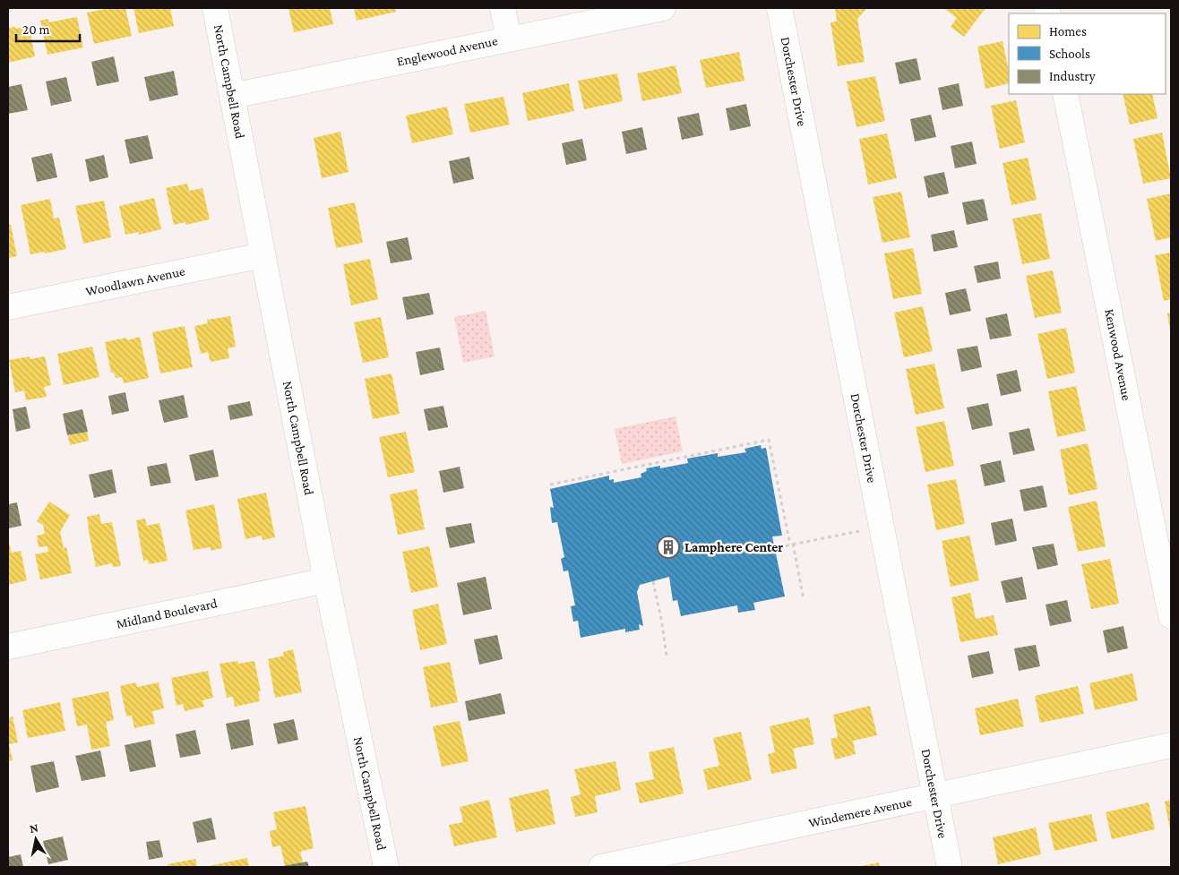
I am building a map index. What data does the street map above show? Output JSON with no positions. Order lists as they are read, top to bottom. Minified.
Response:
{"streets":{"street":["Englewood Avenue","North Campbell Road","Dorchester Drive","Woodlawn Avenue","Kenwood Avenue","Midland Boulevard","Windemere Avenue"]},"crossings":[["Englewood Avenue","North Campbell Road"],["North Campbell Road","Woodlawn Avenue"],["North Campbell Road","Midland Boulevard"],["Dorchester Drive","Windemere Avenue"]],"places":{"building":["Lamphere Center"]},"legend":["Homes","Schools","Industry"],"scale_bar":"20 m","north":"top"}
